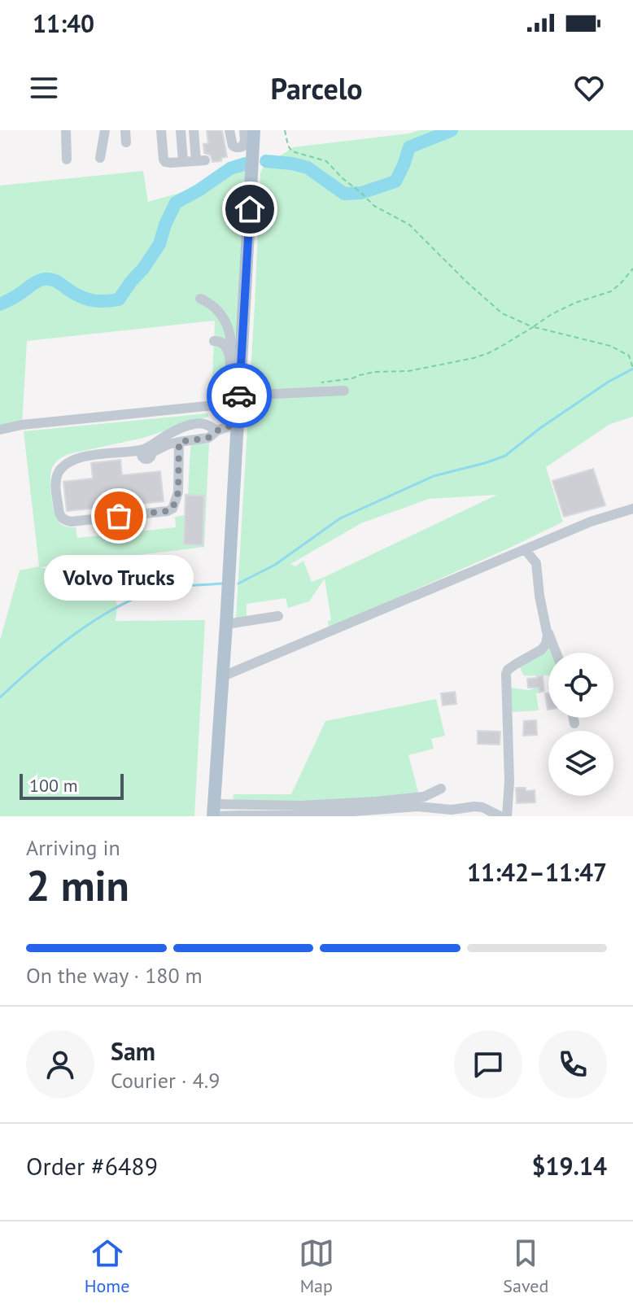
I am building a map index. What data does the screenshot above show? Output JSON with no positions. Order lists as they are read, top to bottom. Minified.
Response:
{"places":["Volvo Trucks"],"scale_bar":"100 m","page":{"status":"11:40","header":"Parcelo","bubble":"Volvo Trucks","scale":"100 m","heading":["2 min","Arriving in","11:42–11:47"],"panel":["Sam","Courier · 4.9","Order #6489","$19.14"],"bar":"On the way · 180 m","tabs":["Home","Map","Saved"]}}
